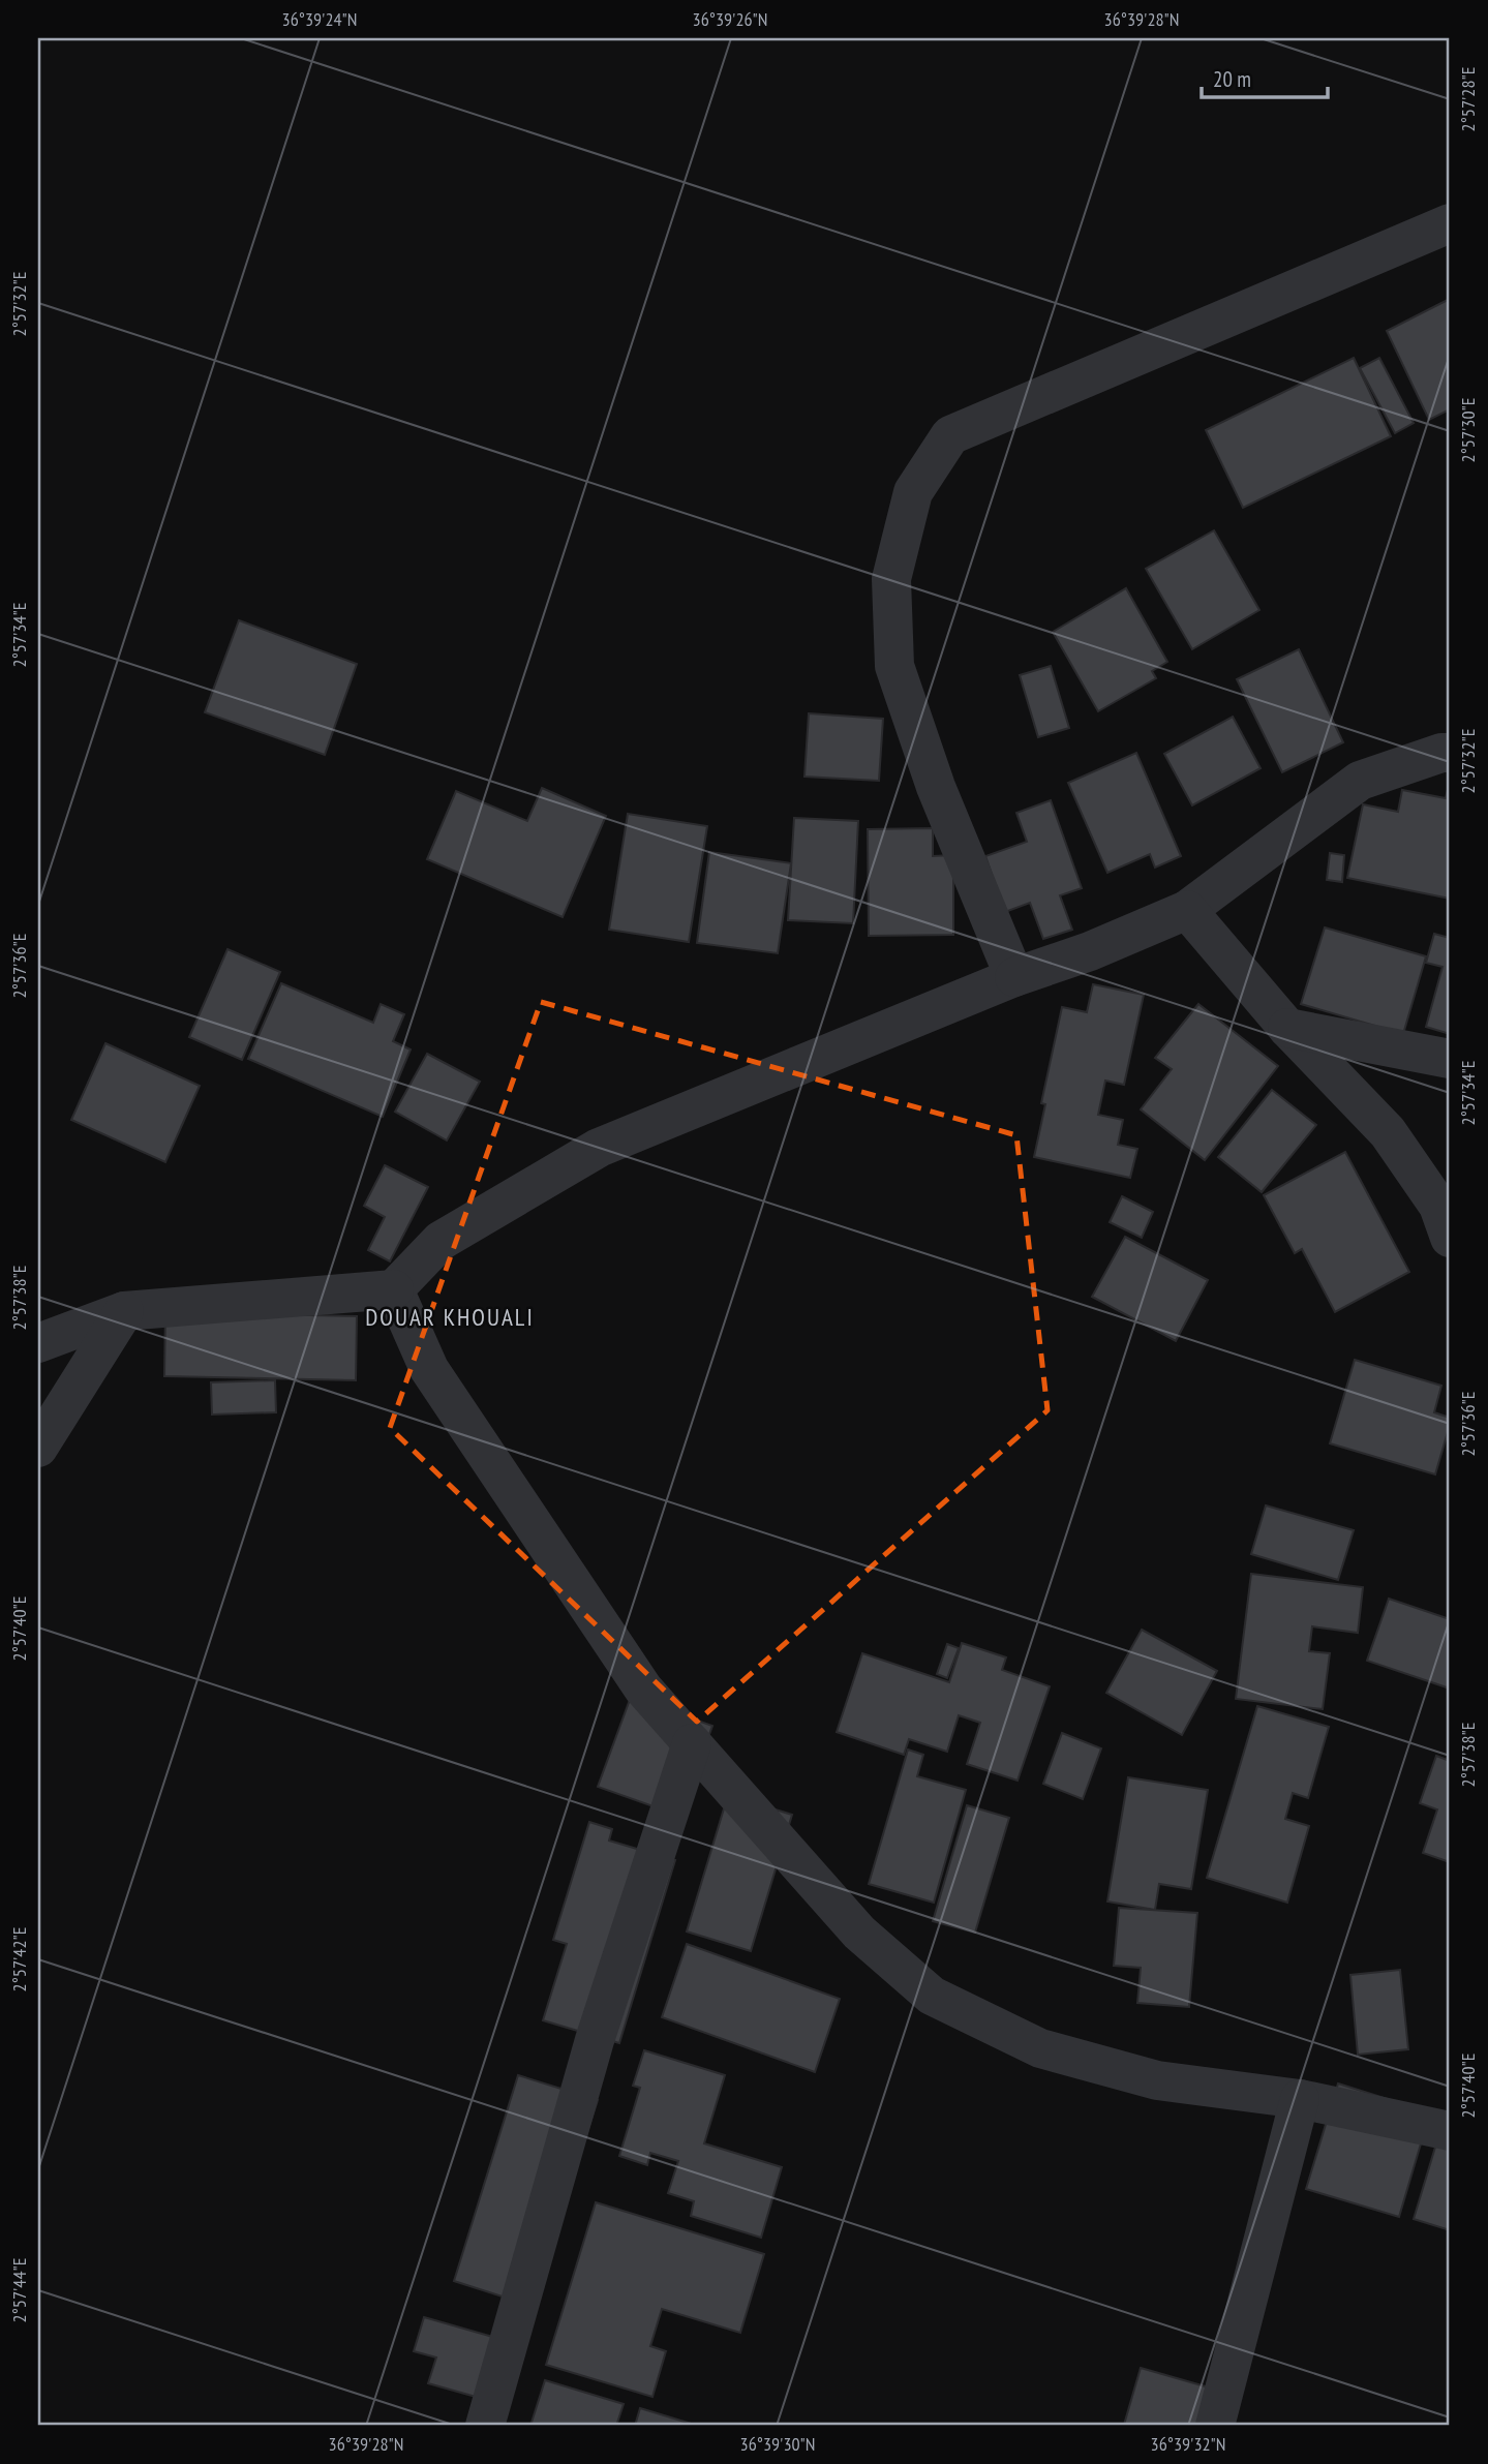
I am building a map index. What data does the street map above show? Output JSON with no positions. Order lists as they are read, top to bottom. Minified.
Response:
{"districts":["DOUAR KHOUALI"],"scale_bar":"20 m","coordinates":["36°39'24\"N","36°39'26\"N","36°39'28\"N","2°57'28\"E","2°57'32\"E","2°57'30\"E","2°57'34\"E","2°57'36\"E","2°57'38\"E","2°57'40\"E","2°57'42\"E","2°57'44\"E","36°39'30\"N","36°39'32\"N"]}
